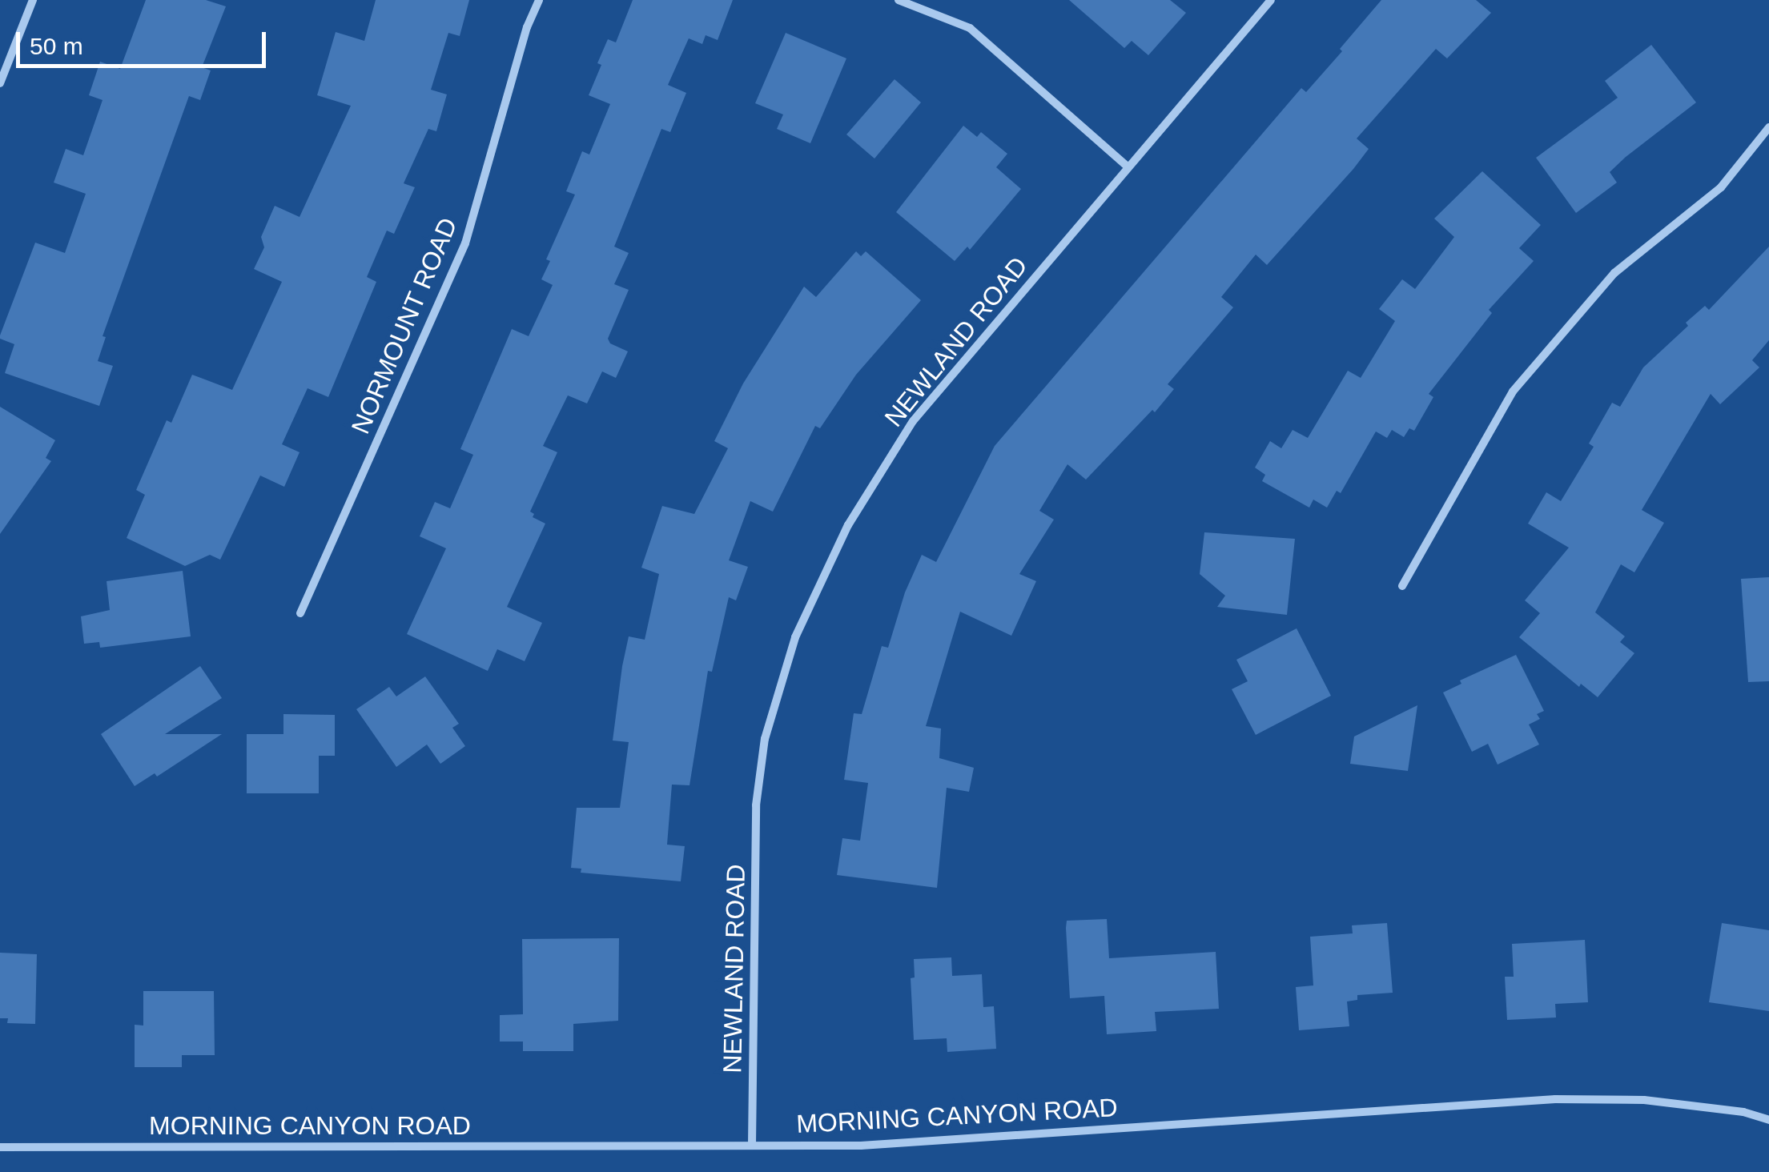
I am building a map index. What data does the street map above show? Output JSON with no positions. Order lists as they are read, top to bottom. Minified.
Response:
{"streets":{"street":["NORMOUNT ROAD","NEWLAND ROAD","MORNING CANYON ROAD"]},"crossings":[["NEWLAND ROAD","MORNING CANYON ROAD"]],"scale_bar":"50 m"}
